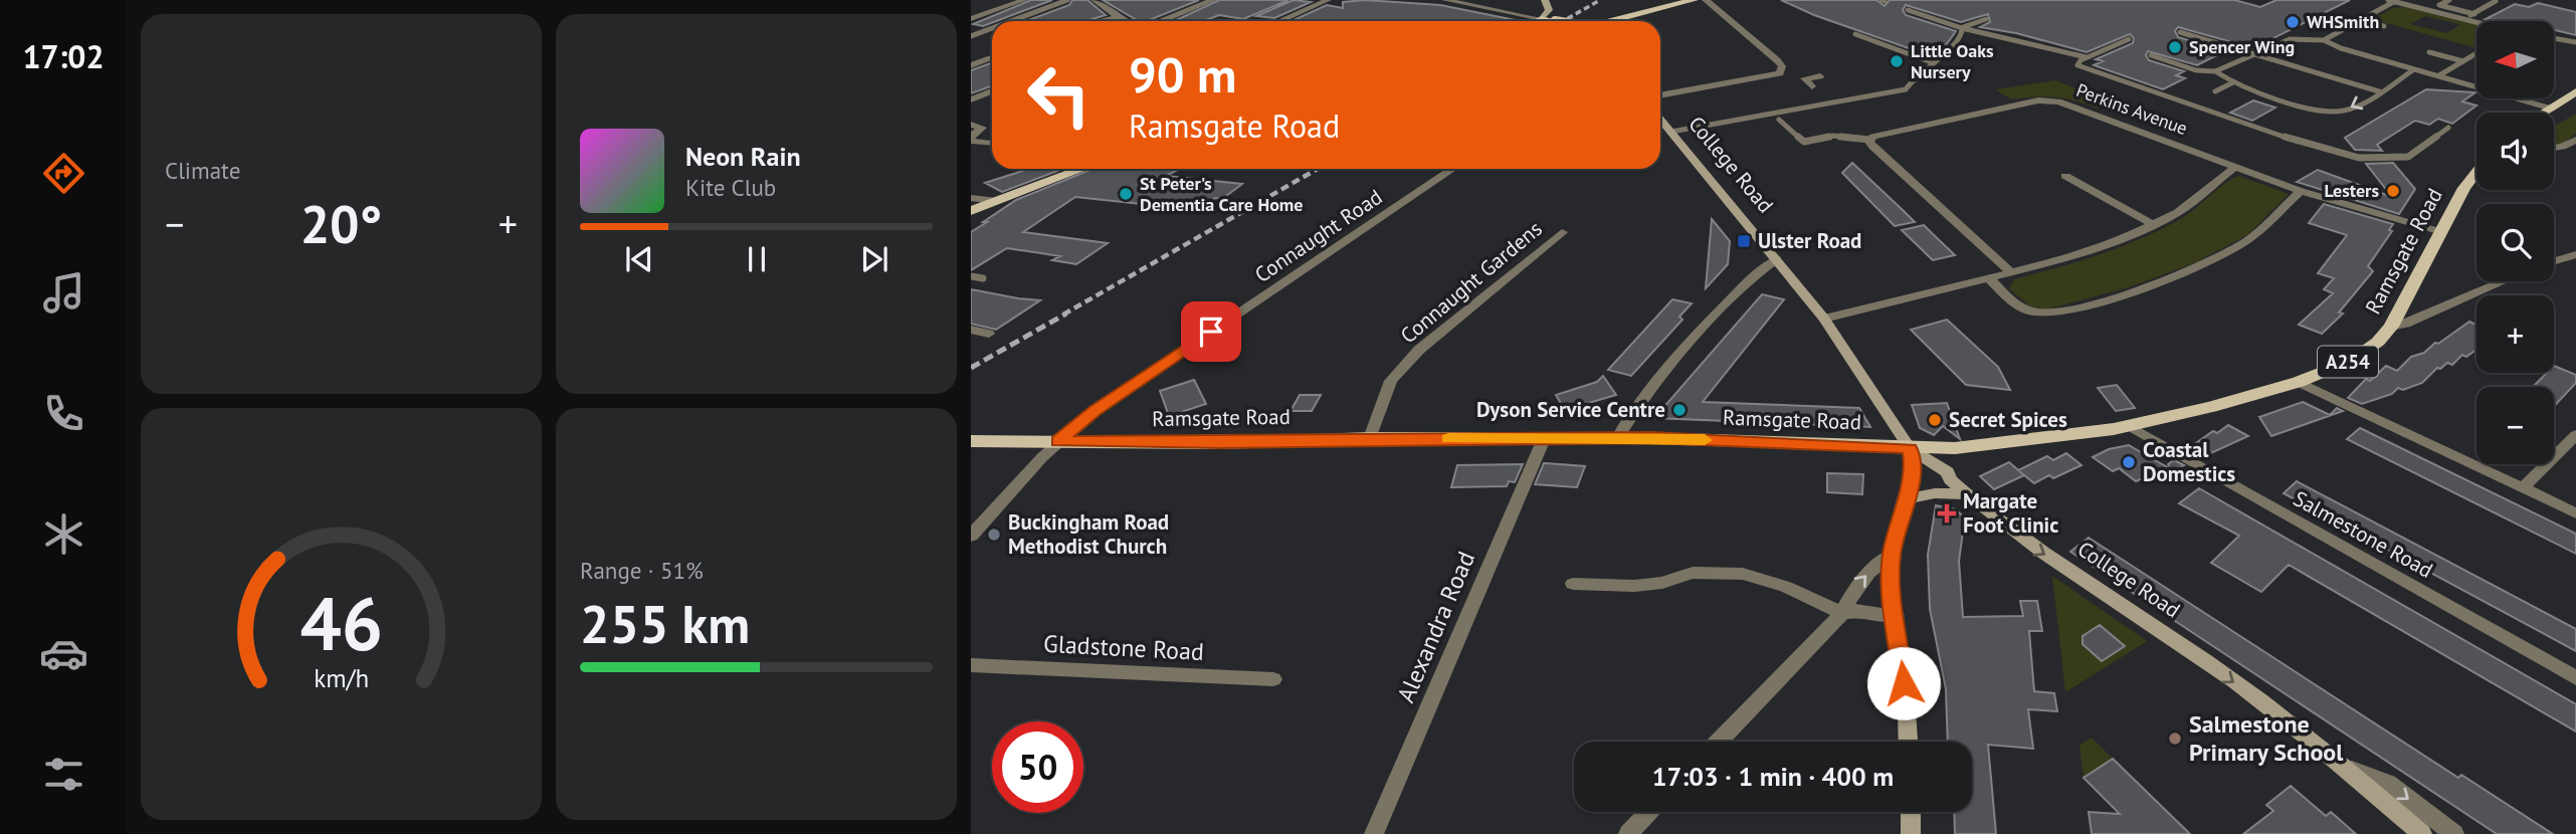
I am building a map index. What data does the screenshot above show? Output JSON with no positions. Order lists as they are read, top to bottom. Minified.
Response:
{"streets":{"main road":["College Road","Ramsgate Road","A254"],"street":["Perkins Avenue","Connaught Road","Connaught Gardens","Salmestone Road","Alexandra Road","Gladstone Road"]},"crossings":[["Perkins Avenue","Ramsgate Road"],["College Road","Ramsgate Road"],["Connaught Road","Ramsgate Road"],["Ramsgate Road","Connaught Gardens"],["Ramsgate Road","Salmestone Road"],["Ramsgate Road","Alexandra Road"]],"one_way":["College Road"],"places":{"other":["WHSmith","Spencer Wing","Little Oaks Nursery","Lesters","St Peter's Dementia Care Home","Dyson Service Centre","Secret Spices","Coastal Domestics","Buckingham Road Methodist Church","Salmestone Primary School"],"transit":["Ulster Road"],"health":["Margate Foot Clinic"]},"north":"left","page":{"tabs":"17:02","tile":["Climate",["Range · 51%","255 km"]],"map_buttons":["+","−"],"turn":["90 m","Ramsgate Road"],"song":["Neon Rain","Kite Club"],"heat":["−","20°","+"],"limit":"50","trip":"17:03 · 1 min · 400 m","gauge":["46","km/h"]}}
